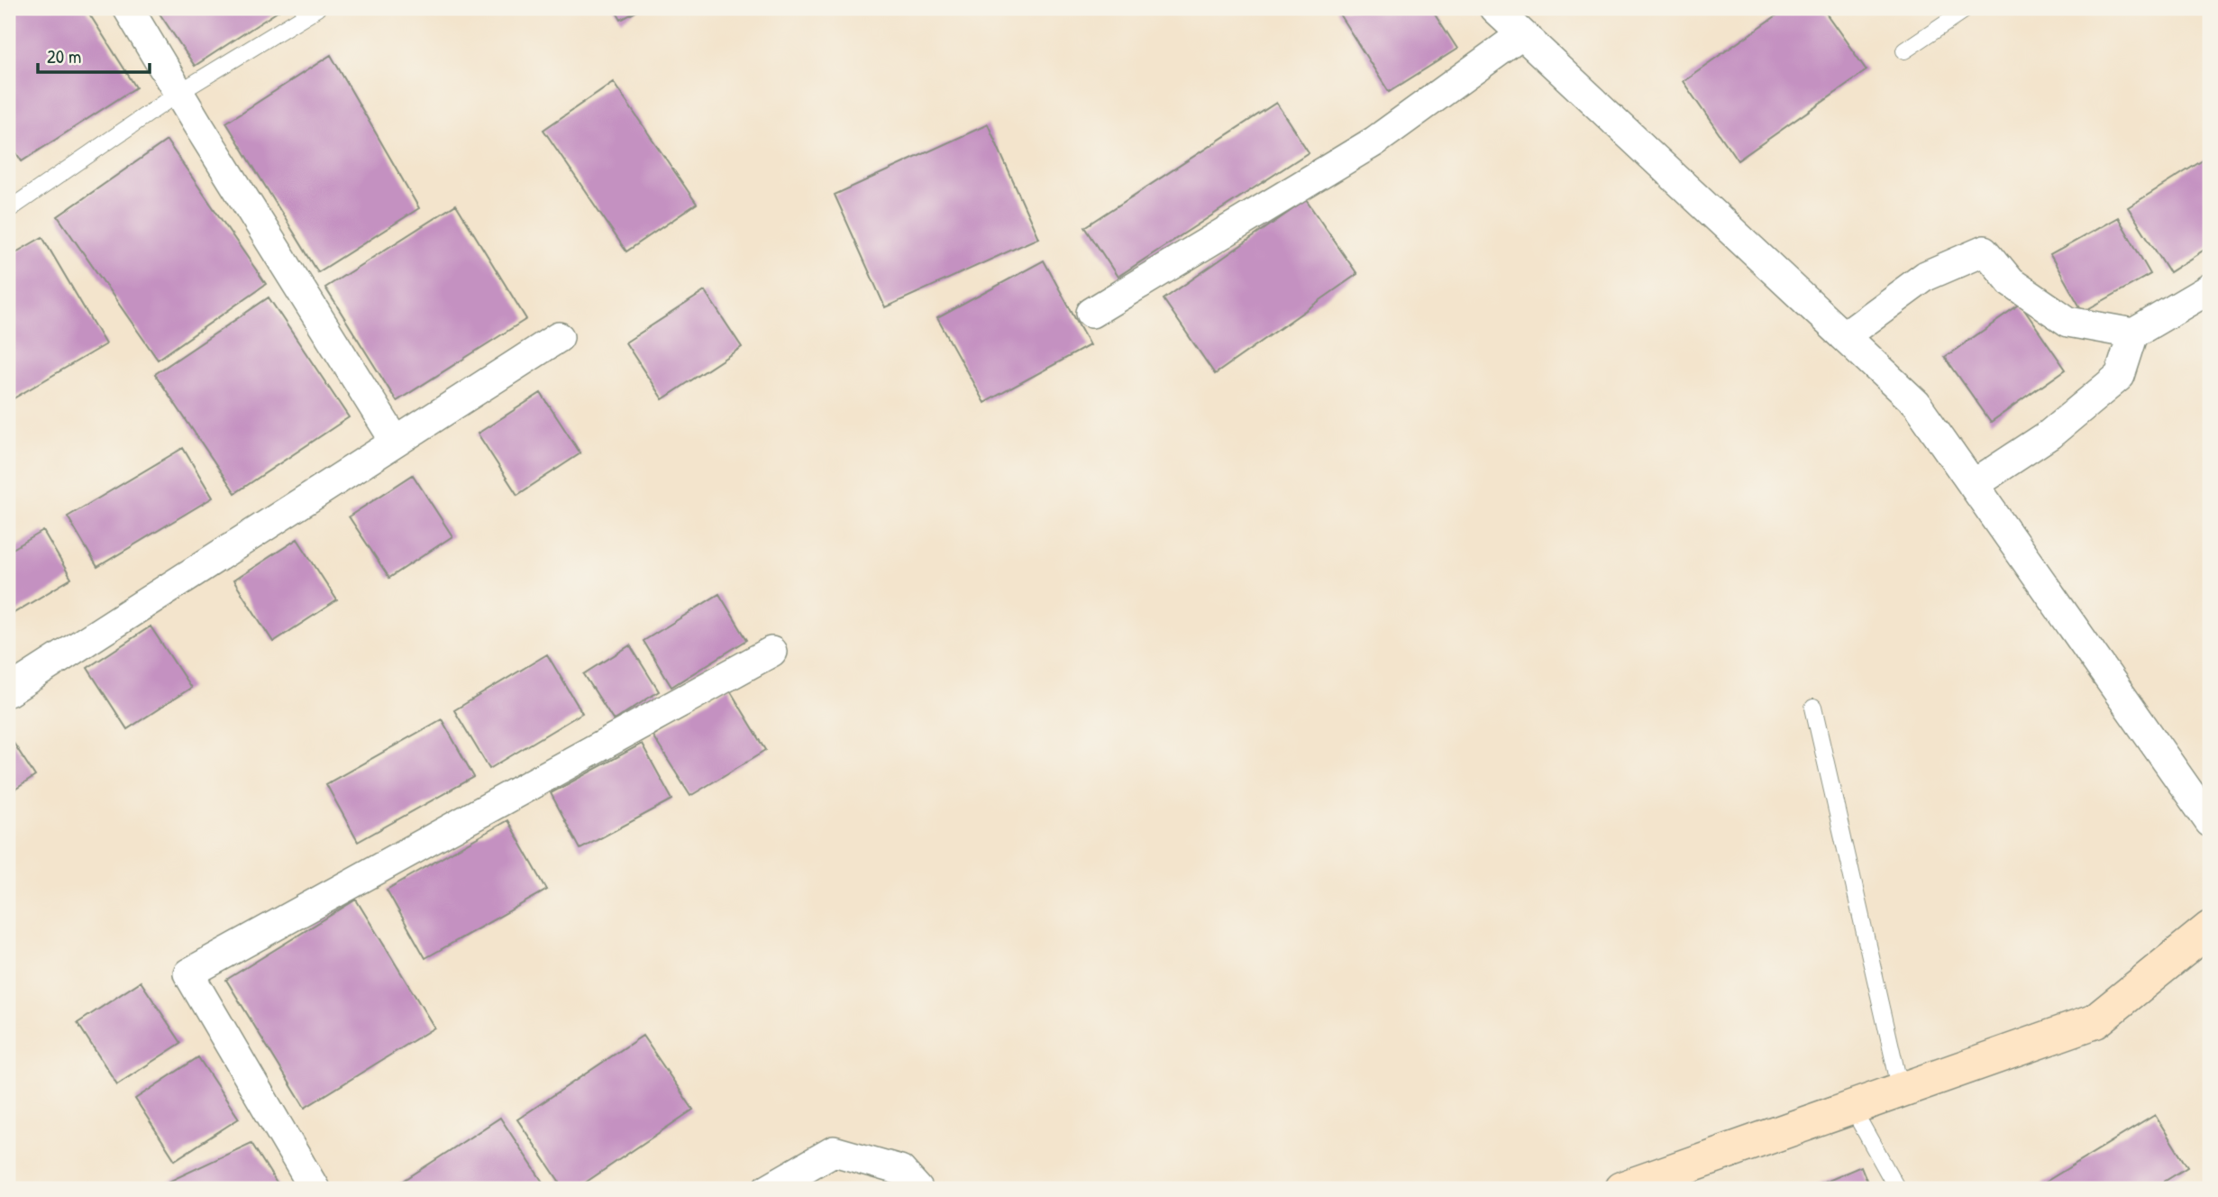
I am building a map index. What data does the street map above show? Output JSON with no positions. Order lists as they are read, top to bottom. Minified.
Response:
{"scale_bar":"20 m"}
